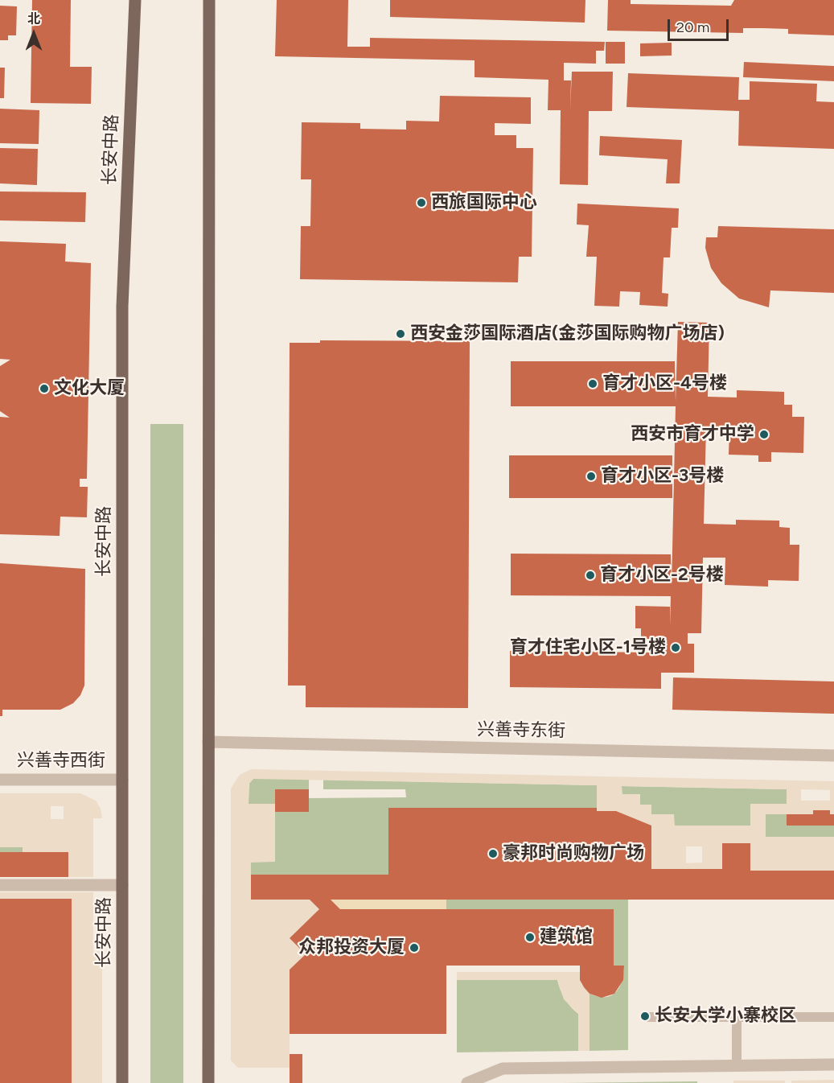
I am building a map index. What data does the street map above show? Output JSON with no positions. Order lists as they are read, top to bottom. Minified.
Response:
{"streets":{"main road":["长安中路"],"street":["兴善寺东街","兴善寺西街"]},"crossings":[["长安中路","兴善寺西街"]],"places":["西旅国际中心","西安金莎国际酒店(金莎国际购物广场店)","育才小区-4号楼","文化大厦","西安市育才中学","育才小区-3号楼","育才小区-2号楼","育才住宅小区-1号楼","豪邦时尚购物广场","建筑馆","众邦投资大厦","长安大学小寨校区"],"scale_bar":"20 m","north":"top"}
